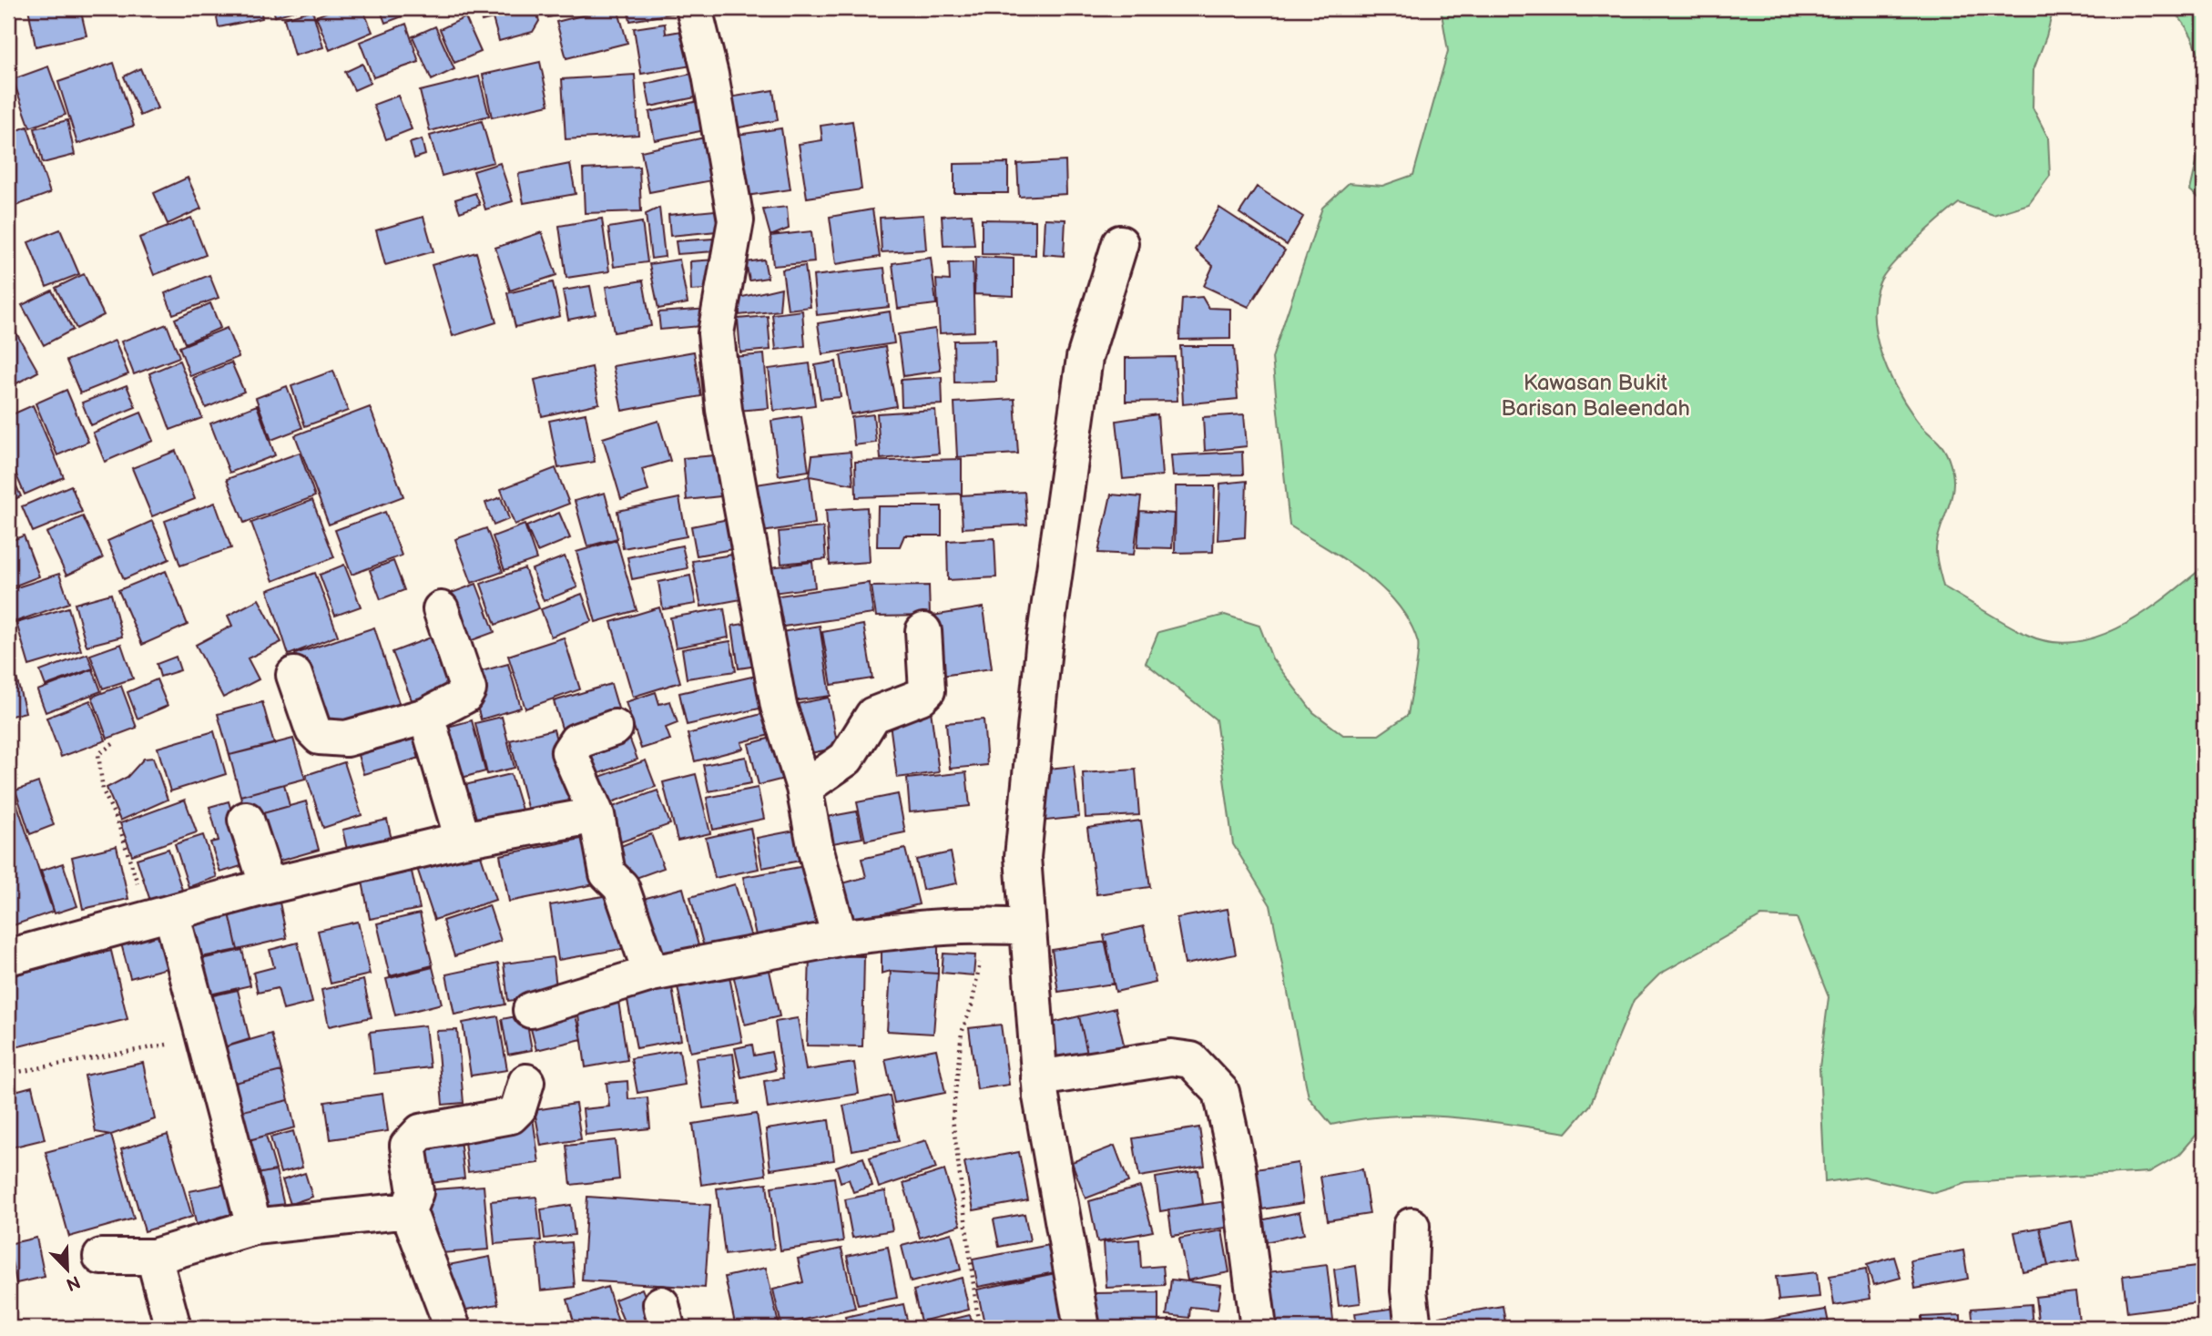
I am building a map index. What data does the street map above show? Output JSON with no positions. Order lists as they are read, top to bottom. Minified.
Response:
{"parks":["Kawasan Bukit Barisan Baleendah"],"north":"bottom right"}
